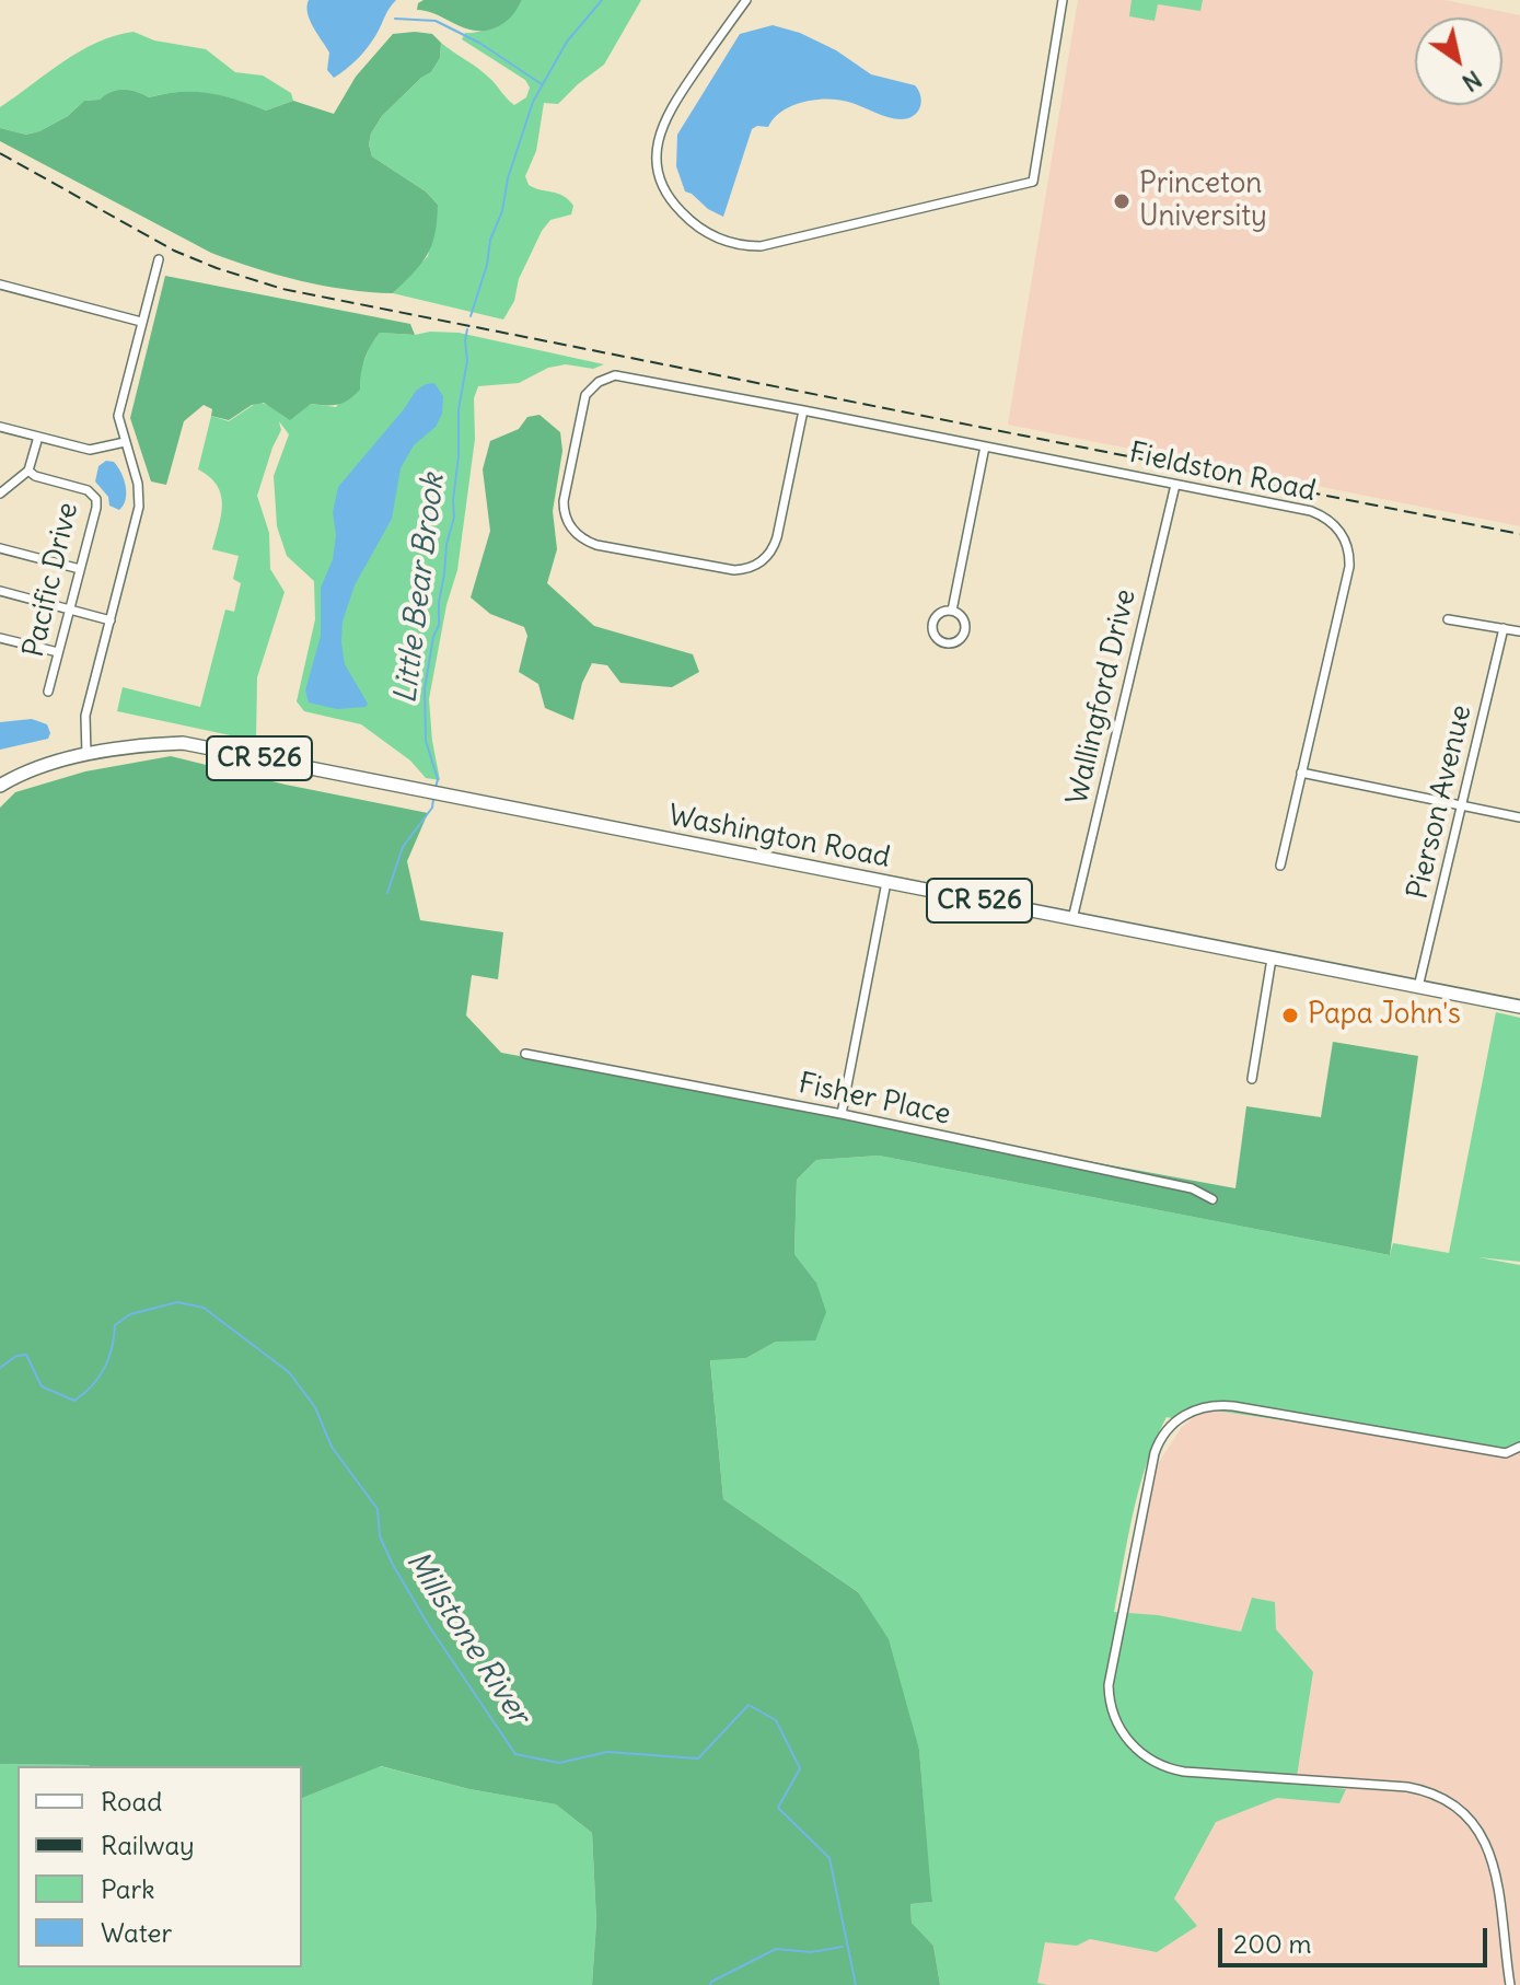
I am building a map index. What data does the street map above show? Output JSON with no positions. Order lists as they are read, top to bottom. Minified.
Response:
{"streets":{"main road":["CR 526","Washington Road"],"street":["Fieldston Road","Pacific Drive","Wallingford Drive","Pierson Avenue","Fisher Place"]},"crossings":[["Fieldston Road","Wallingford Drive"],["Wallingford Drive","Washington Road"],["Pierson Avenue","Washington Road"]],"water":["Little Bear Brook","Millstone River"],"places":["Princeton University","Papa John's"],"legend":["Road","Railway","Park","Water"],"scale_bar":"200 m","north":"bottom right"}
